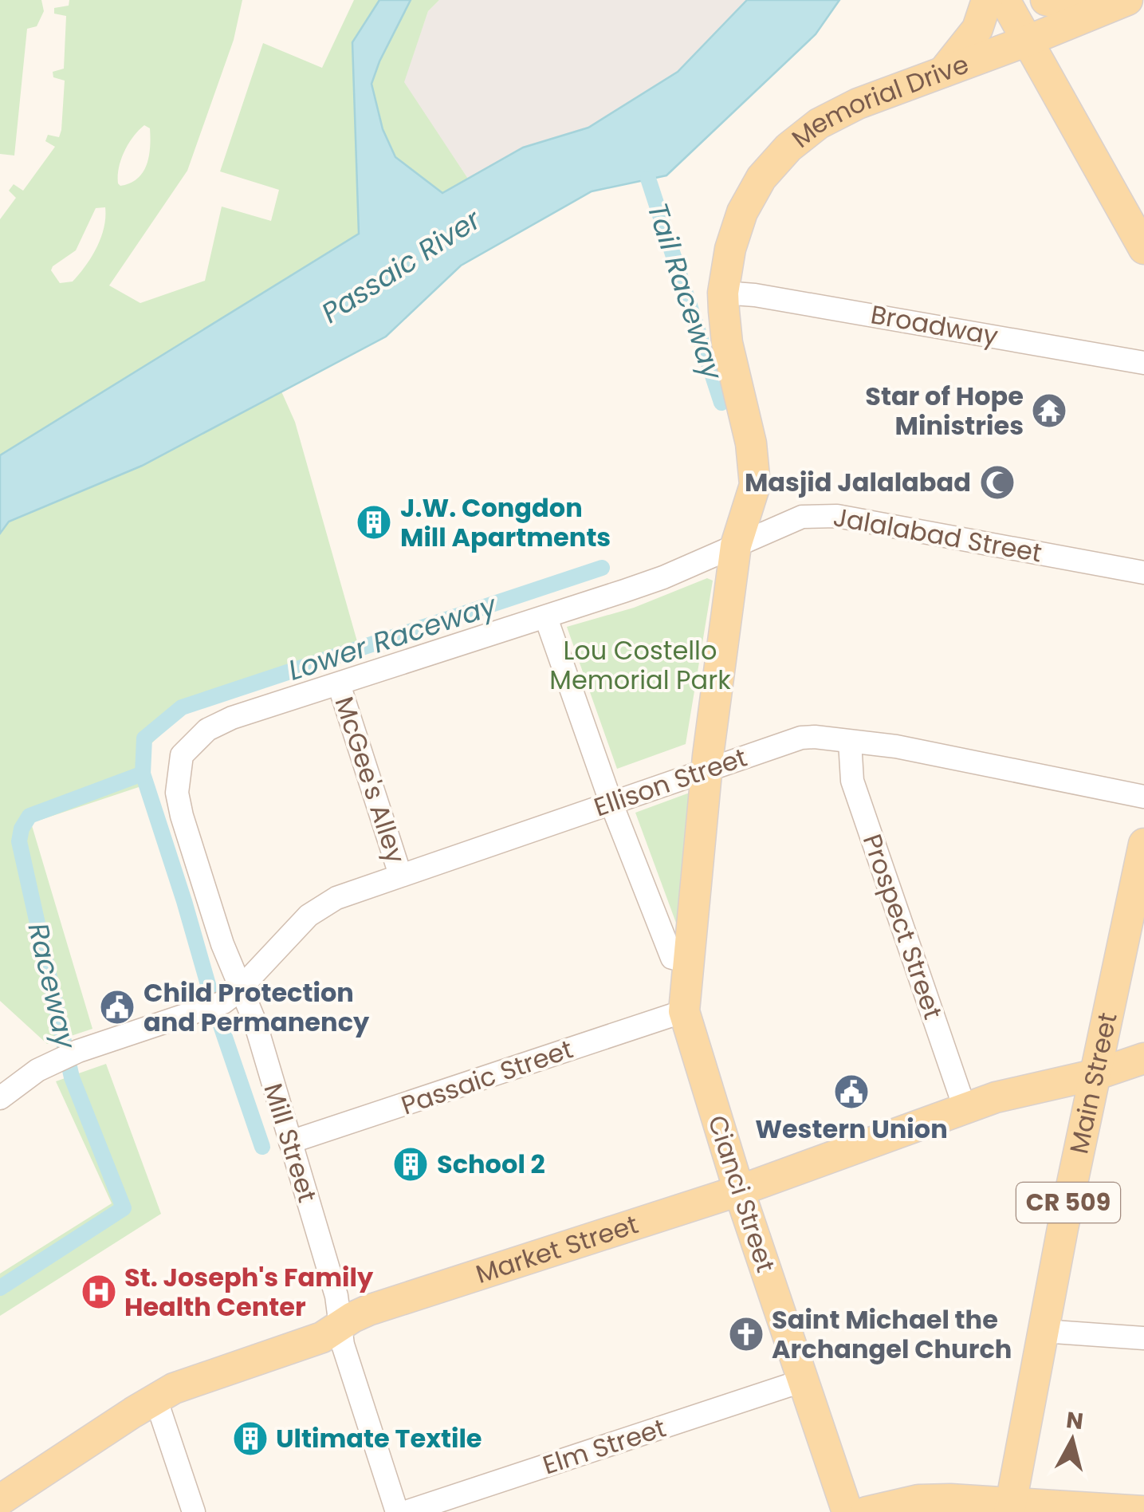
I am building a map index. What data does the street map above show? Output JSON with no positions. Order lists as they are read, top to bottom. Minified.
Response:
{"streets":{"main road":["Memorial Drive","Main Street","Cianci Street","CR 509","Market Street"],"street":["Broadway","Jalalabad Street","McGee's Alley","Ellison Street","Prospect Street","Passaic Street","Mill Street","Elm Street"]},"crossings":[["Memorial Drive","Broadway"],["Memorial Drive","Jalalabad Street"],["Memorial Drive","Ellison Street"],["Memorial Drive","Passaic Street"],["Memorial Drive","Cianci Street"],["Jalalabad Street","McGee's Alley"],["Jalalabad Street","Mill Street"],["McGee's Alley","Ellison Street"],["Ellison Street","Prospect Street"],["Ellison Street","Mill Street"],["Prospect Street","Market Street"],["Passaic Street","Mill Street"],["Passaic Street","Cianci Street"],["Main Street","Market Street"],["Mill Street","Market Street"],["Cianci Street","Market Street"],["Cianci Street","Elm Street"]],"water":["Passaic River","Tail Raceway","Lower Raceway","Raceway"],"parks":["Lou Costello Memorial Park"],"places":{"temple":["Star of Hope Ministries"],"mosque":["Masjid Jalalabad"],"building":["J.W. Congdon Mill Apartments","School 2","Ultimate Textile"],"public building":["Child Protection and Permanency","Western Union"],"hospital":["St. Joseph's Family Health Center"],"church":["Saint Michael the Archangel Church"]},"north":"top"}
